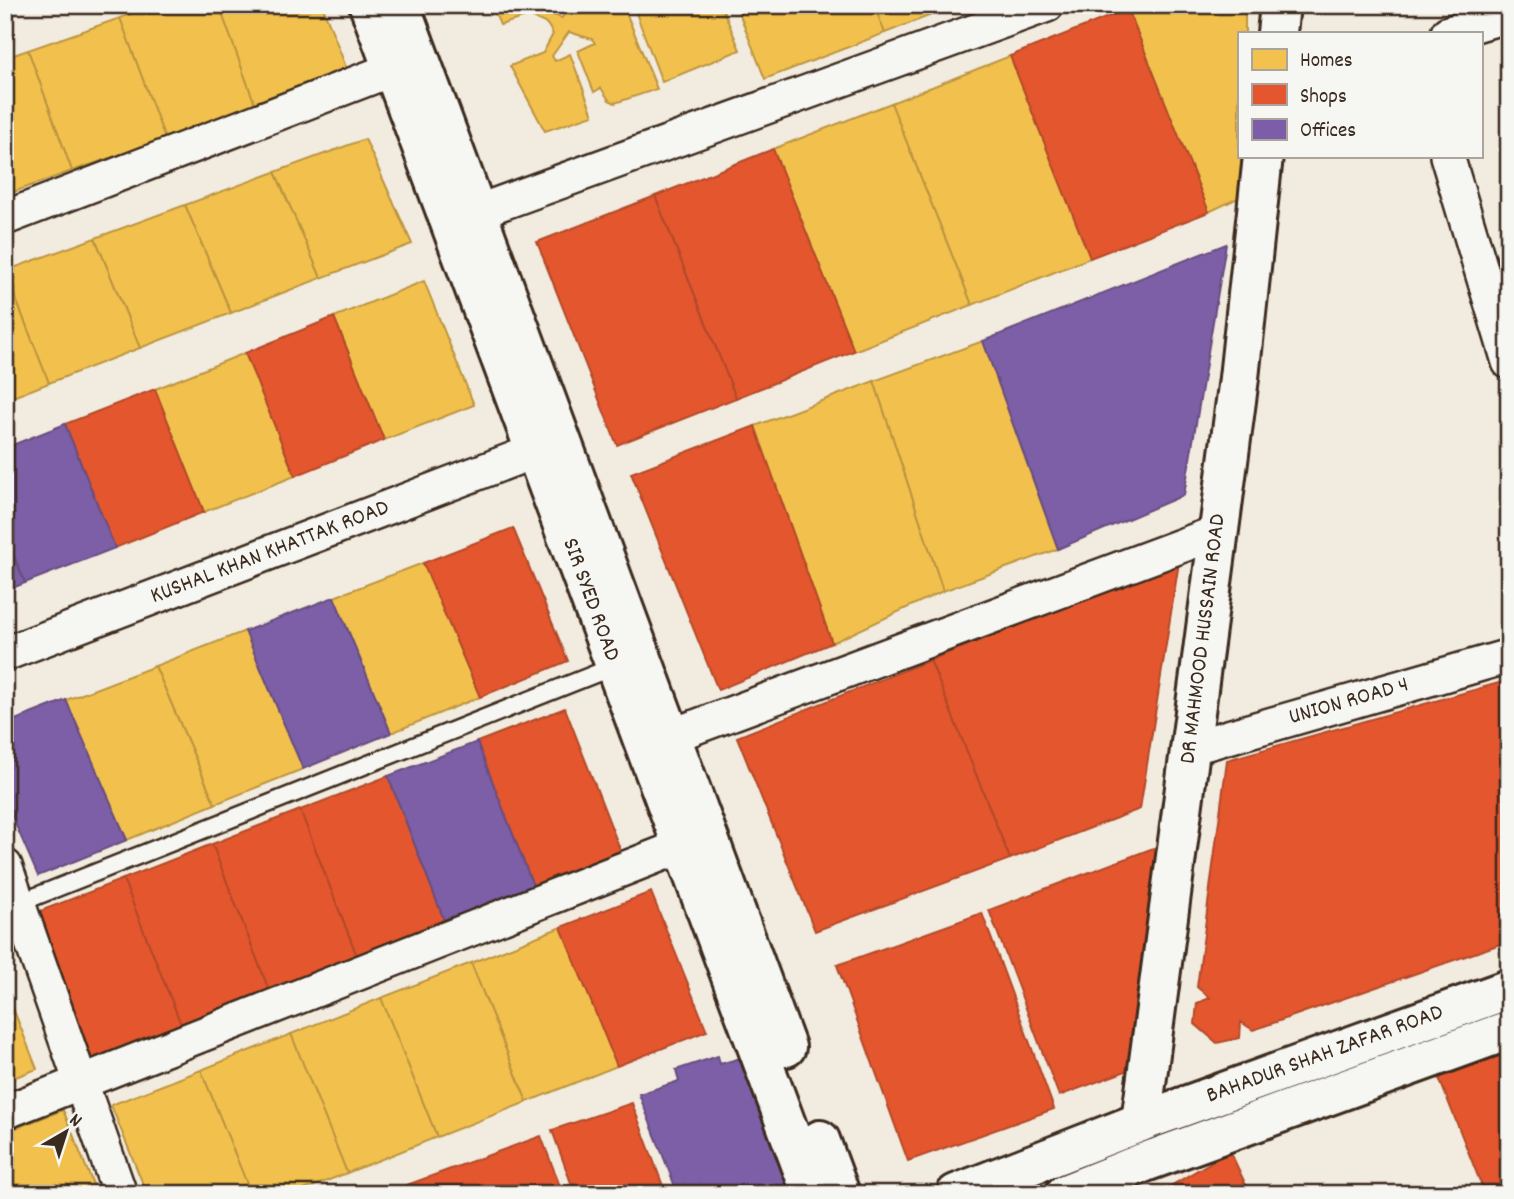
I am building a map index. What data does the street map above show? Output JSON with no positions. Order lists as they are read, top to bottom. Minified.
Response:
{"streets":{"main road":["SIR SYED ROAD","DR MAHMOOD HUSSAIN ROAD","BAHADUR SHAH ZAFAR ROAD"],"street":["KUSHAL KHAN KHATTAK ROAD","UNION ROAD 4"]},"crossings":[["KUSHAL KHAN KHATTAK ROAD","SIR SYED ROAD"],["DR MAHMOOD HUSSAIN ROAD","UNION ROAD 4"],["DR MAHMOOD HUSSAIN ROAD","BAHADUR SHAH ZAFAR ROAD"]],"legend":["Homes","Shops","Offices"],"north":"top right"}
